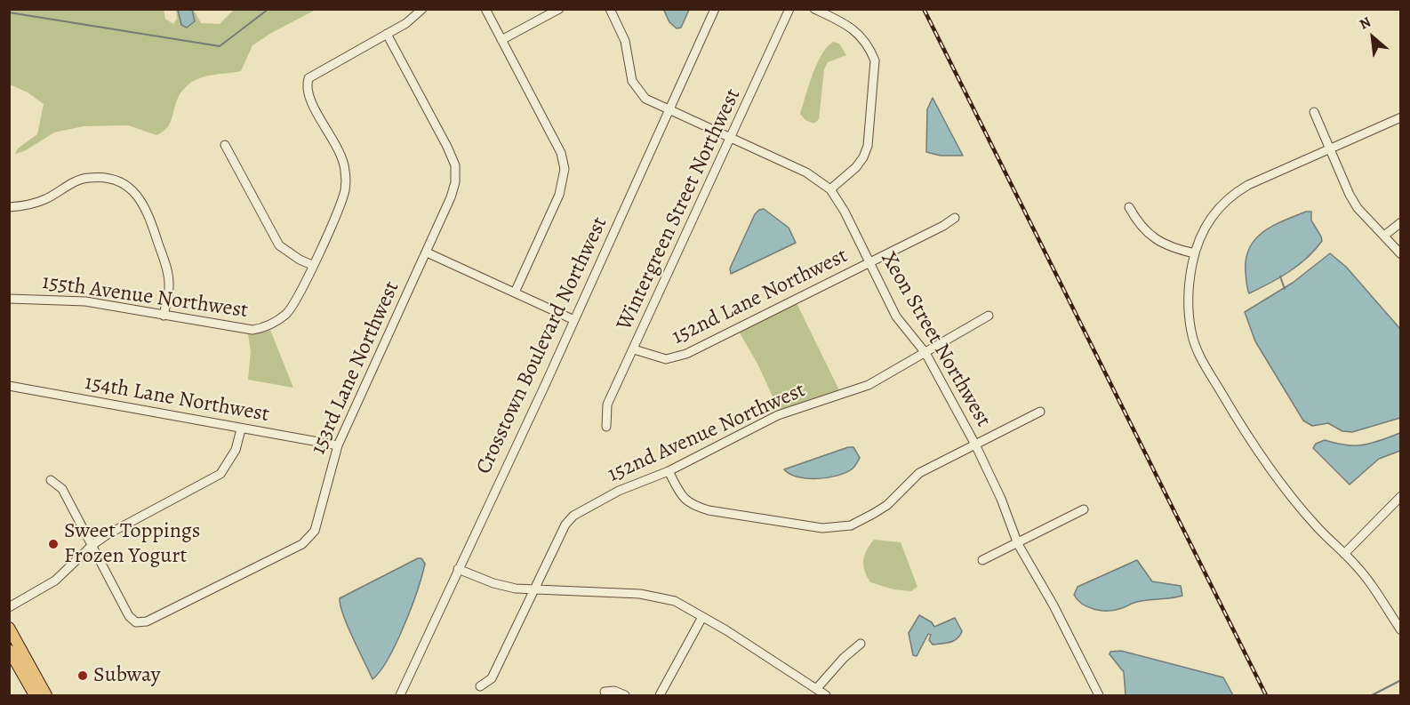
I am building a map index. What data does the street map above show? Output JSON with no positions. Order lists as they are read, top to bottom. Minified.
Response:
{"streets":{"street":["Wintergreen Street Northwest","155th Avenue Northwest","152nd Lane Northwest","Xeon Street Northwest","Crosstown Boulevard Northwest","153rd Lane Northwest","154th Lane Northwest","152nd Avenue Northwest"]},"crossings":[["Wintergreen Street Northwest","152nd Lane Northwest"],["Wintergreen Street Northwest","Xeon Street Northwest"],["155th Avenue Northwest","153rd Lane Northwest"],["152nd Lane Northwest","Xeon Street Northwest"],["Xeon Street Northwest","Crosstown Boulevard Northwest"],["Xeon Street Northwest","152nd Avenue Northwest"],["153rd Lane Northwest","154th Lane Northwest"]],"places":["Sweet Toppings Frozen Yogurt","Subway"],"north":"top left"}
